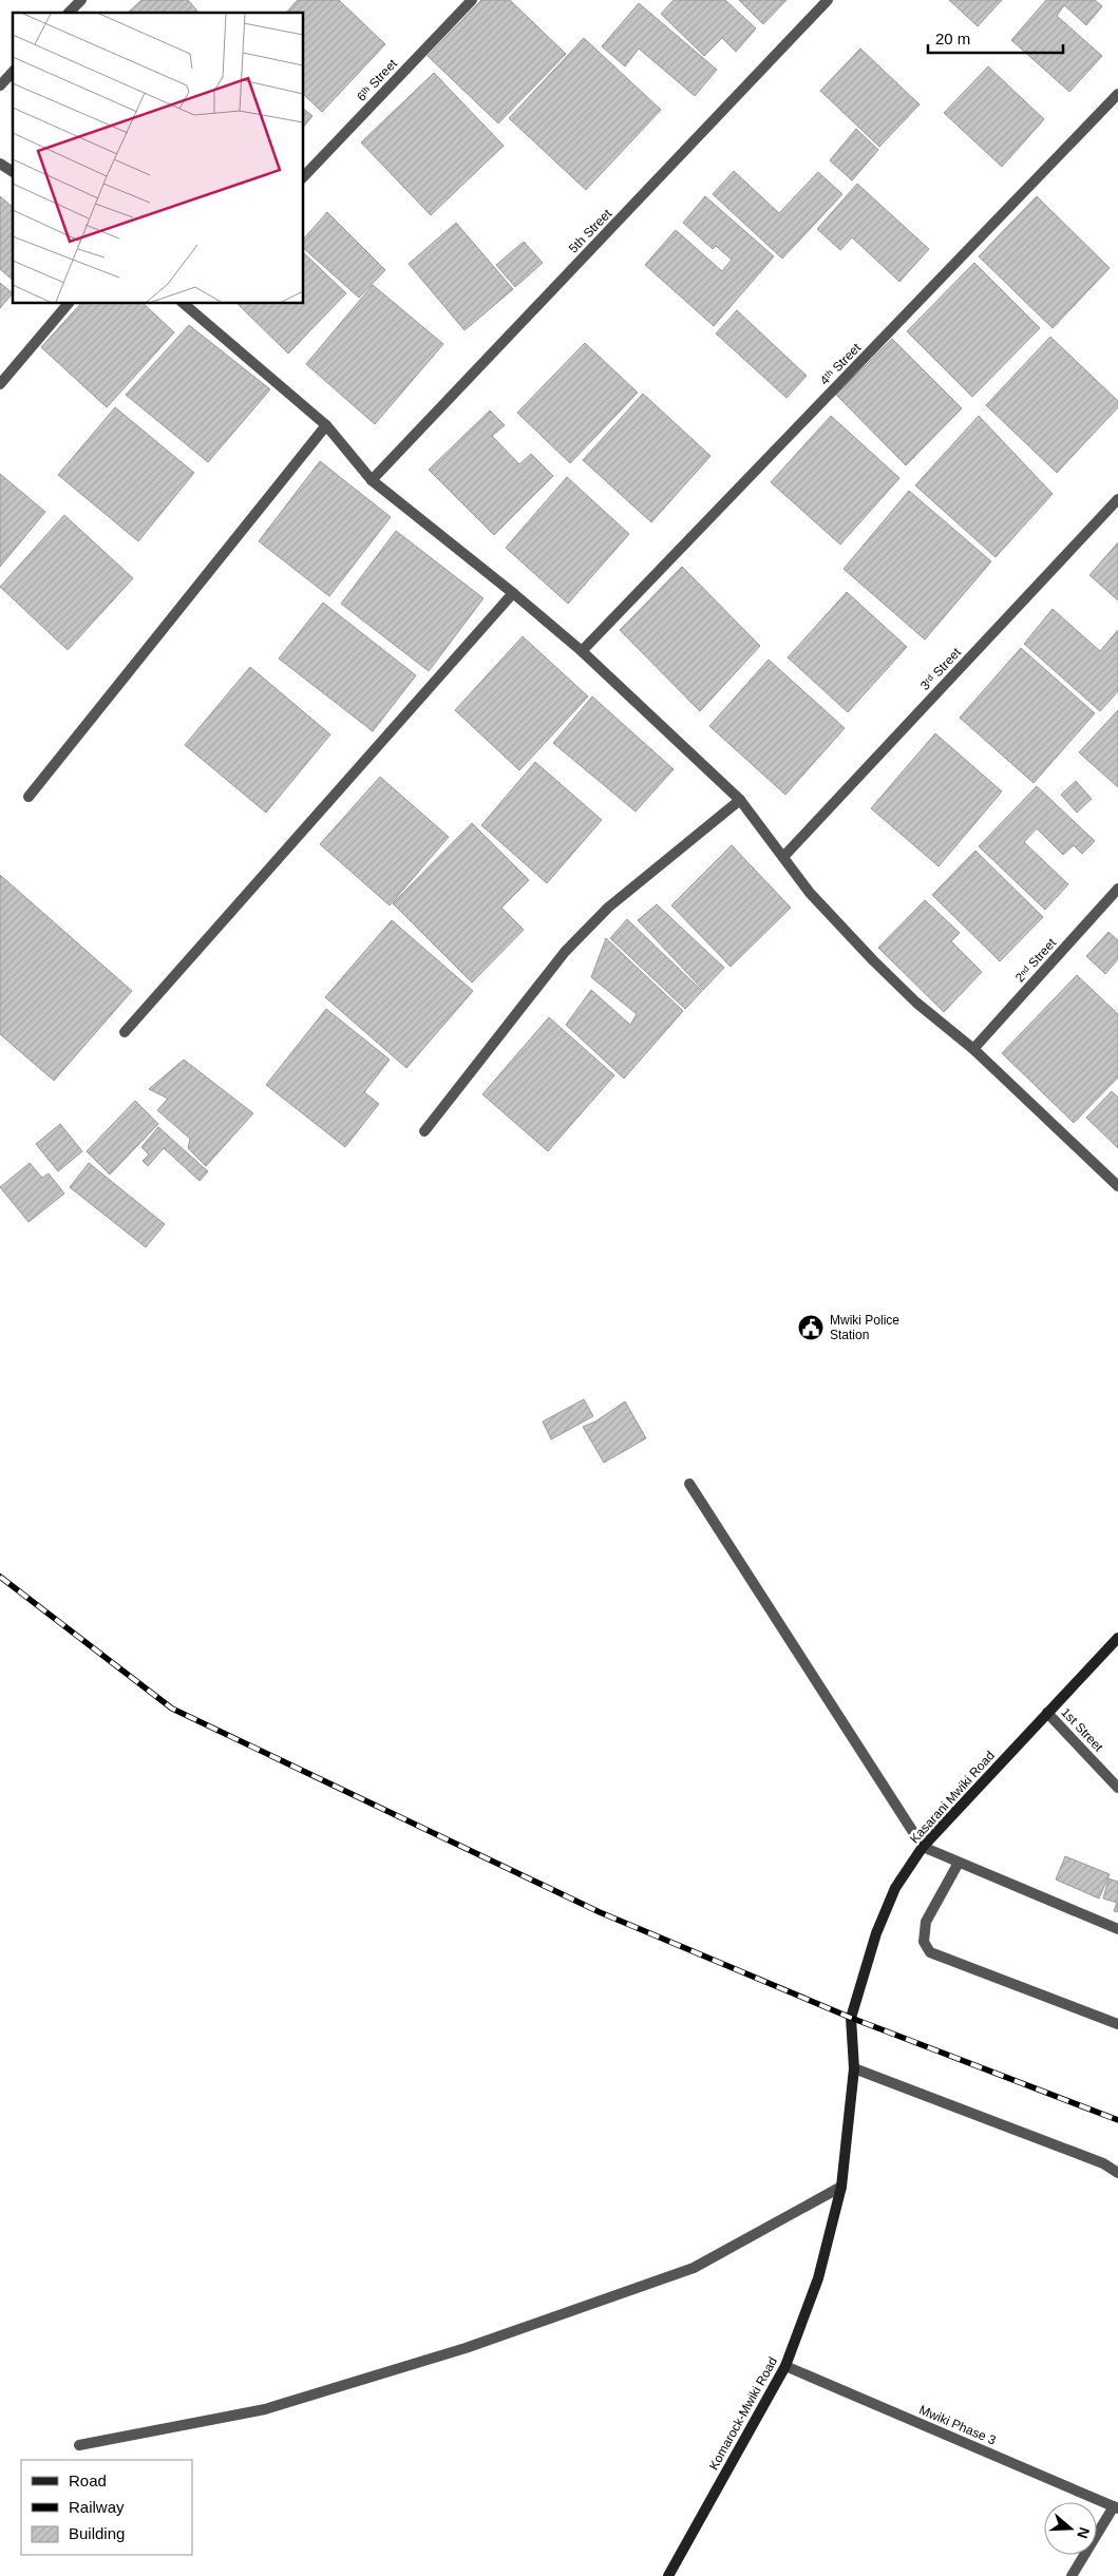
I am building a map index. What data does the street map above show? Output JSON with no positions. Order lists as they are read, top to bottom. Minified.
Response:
{"streets":{"main road":["Kasarani Mwiki Road","Komarock-Mwiki Road"],"street":["6ᵗʰ Street","5th Street","4ᵗʰ Street","3ʳᵈ Street","2ⁿᵈ Street","1st Street","Mwiki Phase 3"]},"crossings":[["1st Street","Kasarani Mwiki Road"],["Kasarani Mwiki Road","Komarock-Mwiki Road"],["Komarock-Mwiki Road","Mwiki Phase 3"]],"places":{"public building":["Mwiki Police Station"]},"legend":["Road","Railway","Building"],"scale_bar":"20 m","north":"right"}
